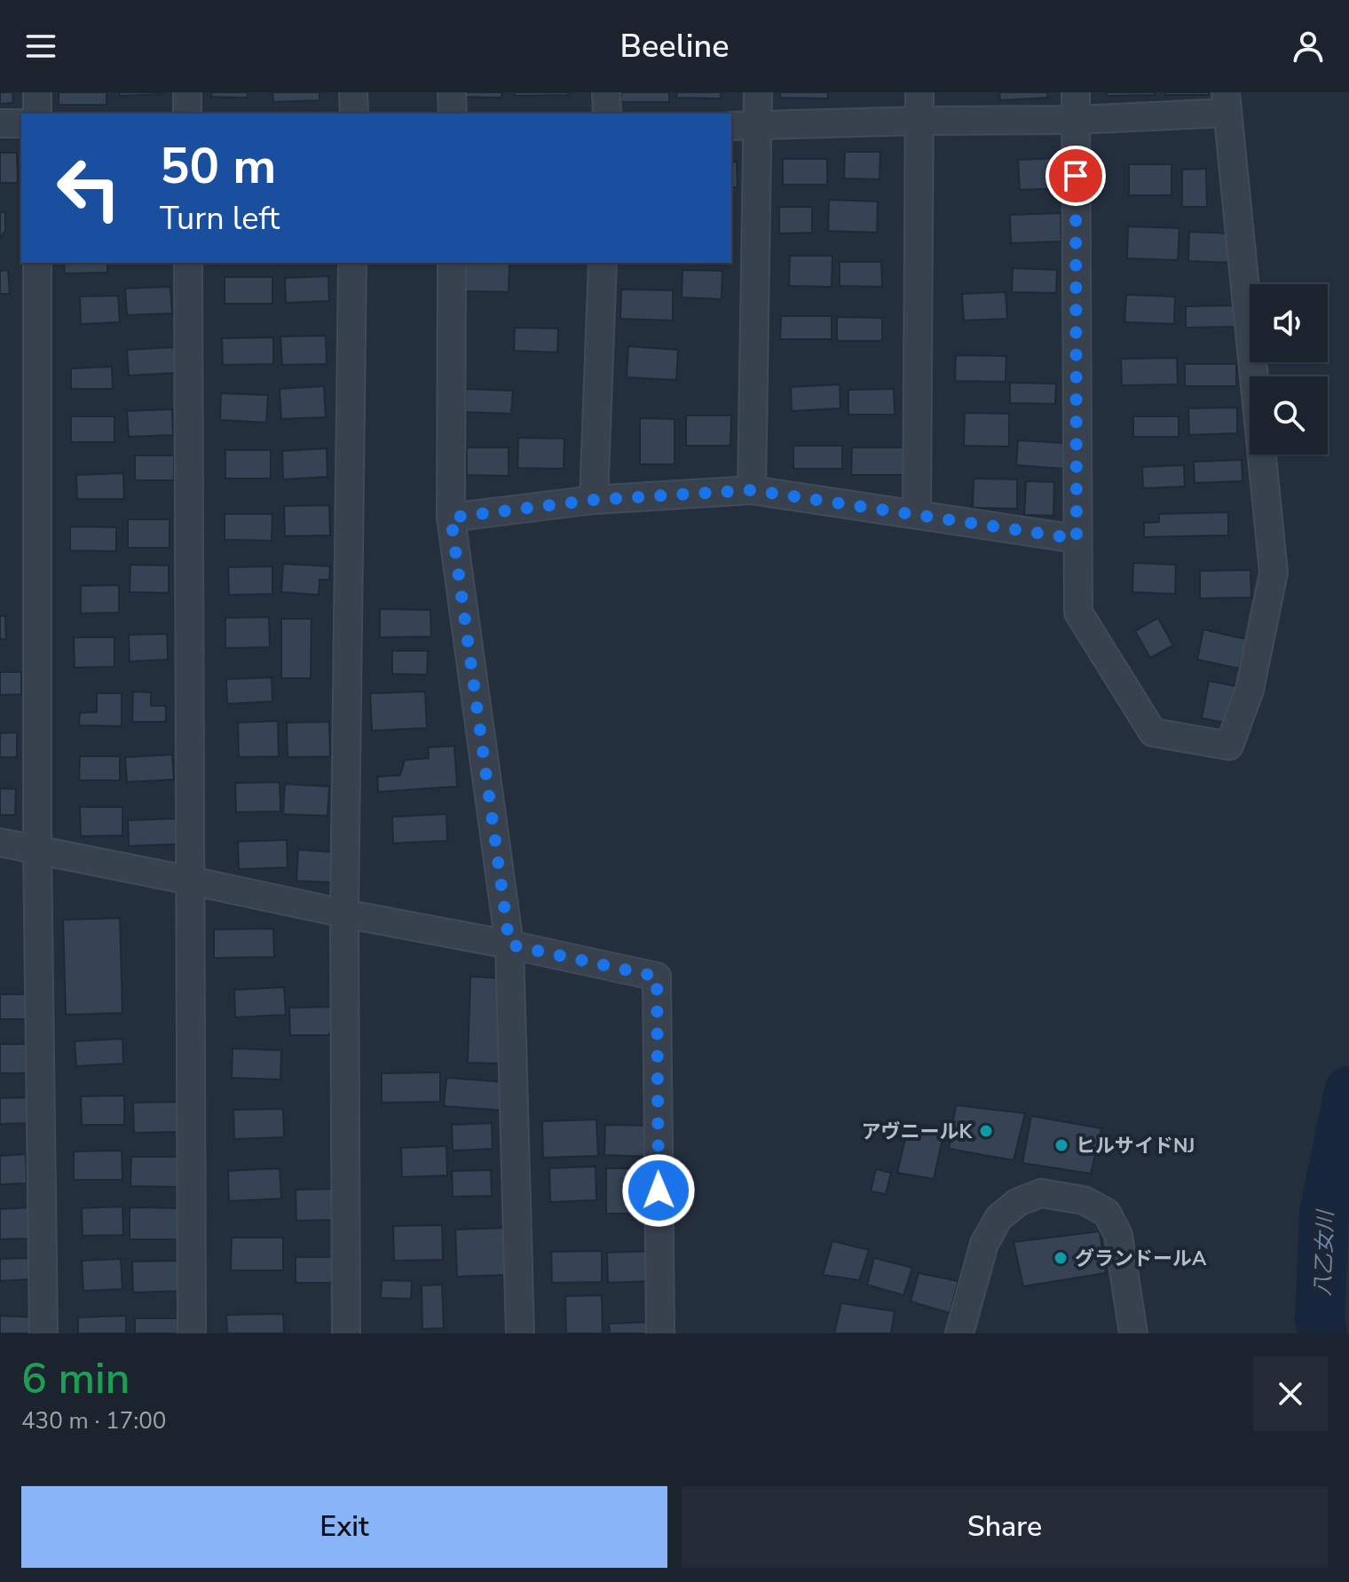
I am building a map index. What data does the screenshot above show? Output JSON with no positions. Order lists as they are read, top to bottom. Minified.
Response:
{"water":["八乙女川"],"places":["アヴニールK","ヒルサイドNJ","グランドールA"],"page":{"header":"Beeline","turn":["50 m","Turn left"],"heading":["6 min","430 m · 17:00"],"buttons":["Exit","Share"]}}
